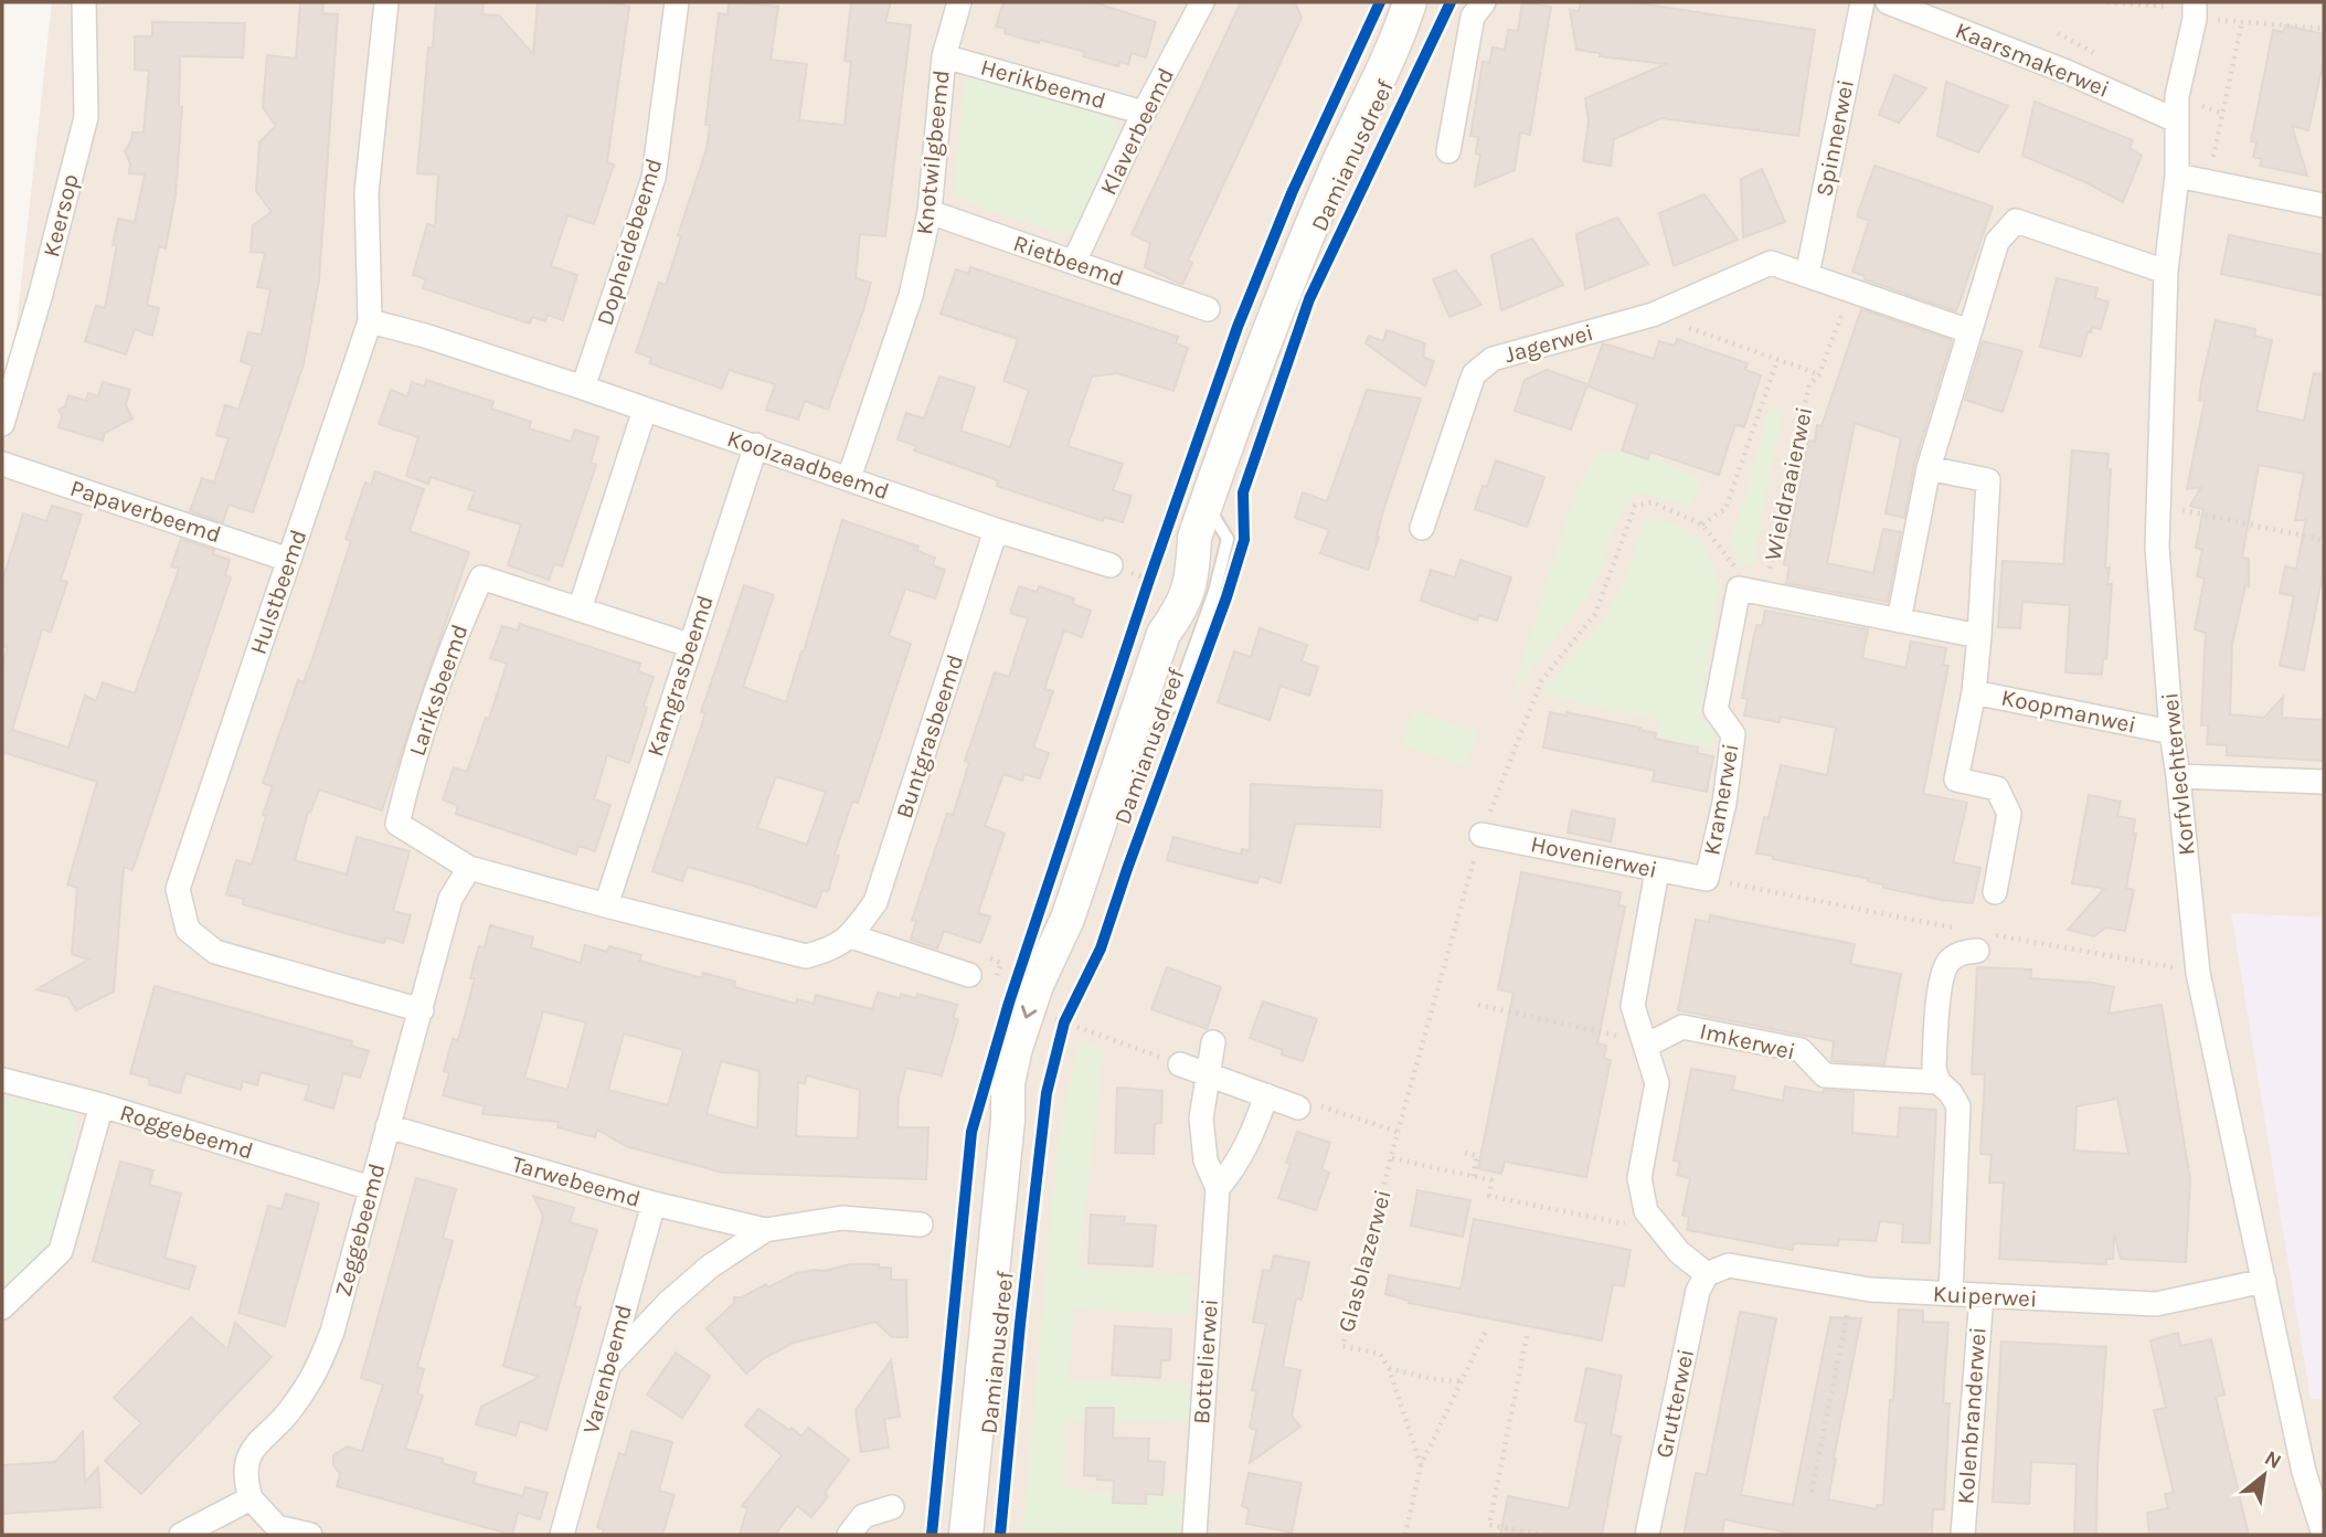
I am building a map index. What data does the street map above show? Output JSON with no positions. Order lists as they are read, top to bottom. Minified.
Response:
{"streets":{"street":["Kaarsmakerwei","Herikbeemd","Klaverbeemd","Spinnerwei","Knotwilgbeemd","Damianusdreef","Keersop","Dopheidebeemd","Rietbeemd","Jagerwei","Koolzaadbeemd","Papaverbeemd","Hulstbeemd","Kamgrasbeemd","Lariksbeemd","Koopmanwei","Buntgrasbeemd","Korfvlechterwei","Kramerwei","Hovenierwei","Imkerwei","Roggebeemd","Tarwebeemd","Zeggebeemd","Kuiperwei","Bottelierwei","Varenbeemd","Grutterwei","Kolenbranderwei"],"path":["Wieldraaierwei","Glasblazerwei"]},"crossings":[["Kaarsmakerwei","Korfvlechterwei"],["Herikbeemd","Klaverbeemd"],["Herikbeemd","Knotwilgbeemd"],["Klaverbeemd","Rietbeemd"],["Spinnerwei","Jagerwei"],["Knotwilgbeemd","Rietbeemd"],["Knotwilgbeemd","Koolzaadbeemd"],["Dopheidebeemd","Koolzaadbeemd"],["Jagerwei","Wieldraaierwei"],["Koolzaadbeemd","Hulstbeemd"],["Koolzaadbeemd","Kamgrasbeemd"],["Koolzaadbeemd","Buntgrasbeemd"],["Papaverbeemd","Hulstbeemd"],["Hulstbeemd","Zeggebeemd"],["Kamgrasbeemd","Lariksbeemd"],["Kamgrasbeemd","Buntgrasbeemd"],["Lariksbeemd","Buntgrasbeemd"],["Lariksbeemd","Zeggebeemd"],["Koopmanwei","Korfvlechterwei"],["Buntgrasbeemd","Zeggebeemd"],["Korfvlechterwei","Kuiperwei"],["Kramerwei","Hovenierwei"],["Roggebeemd","Zeggebeemd"],["Tarwebeemd","Zeggebeemd"],["Tarwebeemd","Varenbeemd"],["Kuiperwei","Grutterwei"],["Kuiperwei","Kolenbranderwei"]],"north":"top right"}
